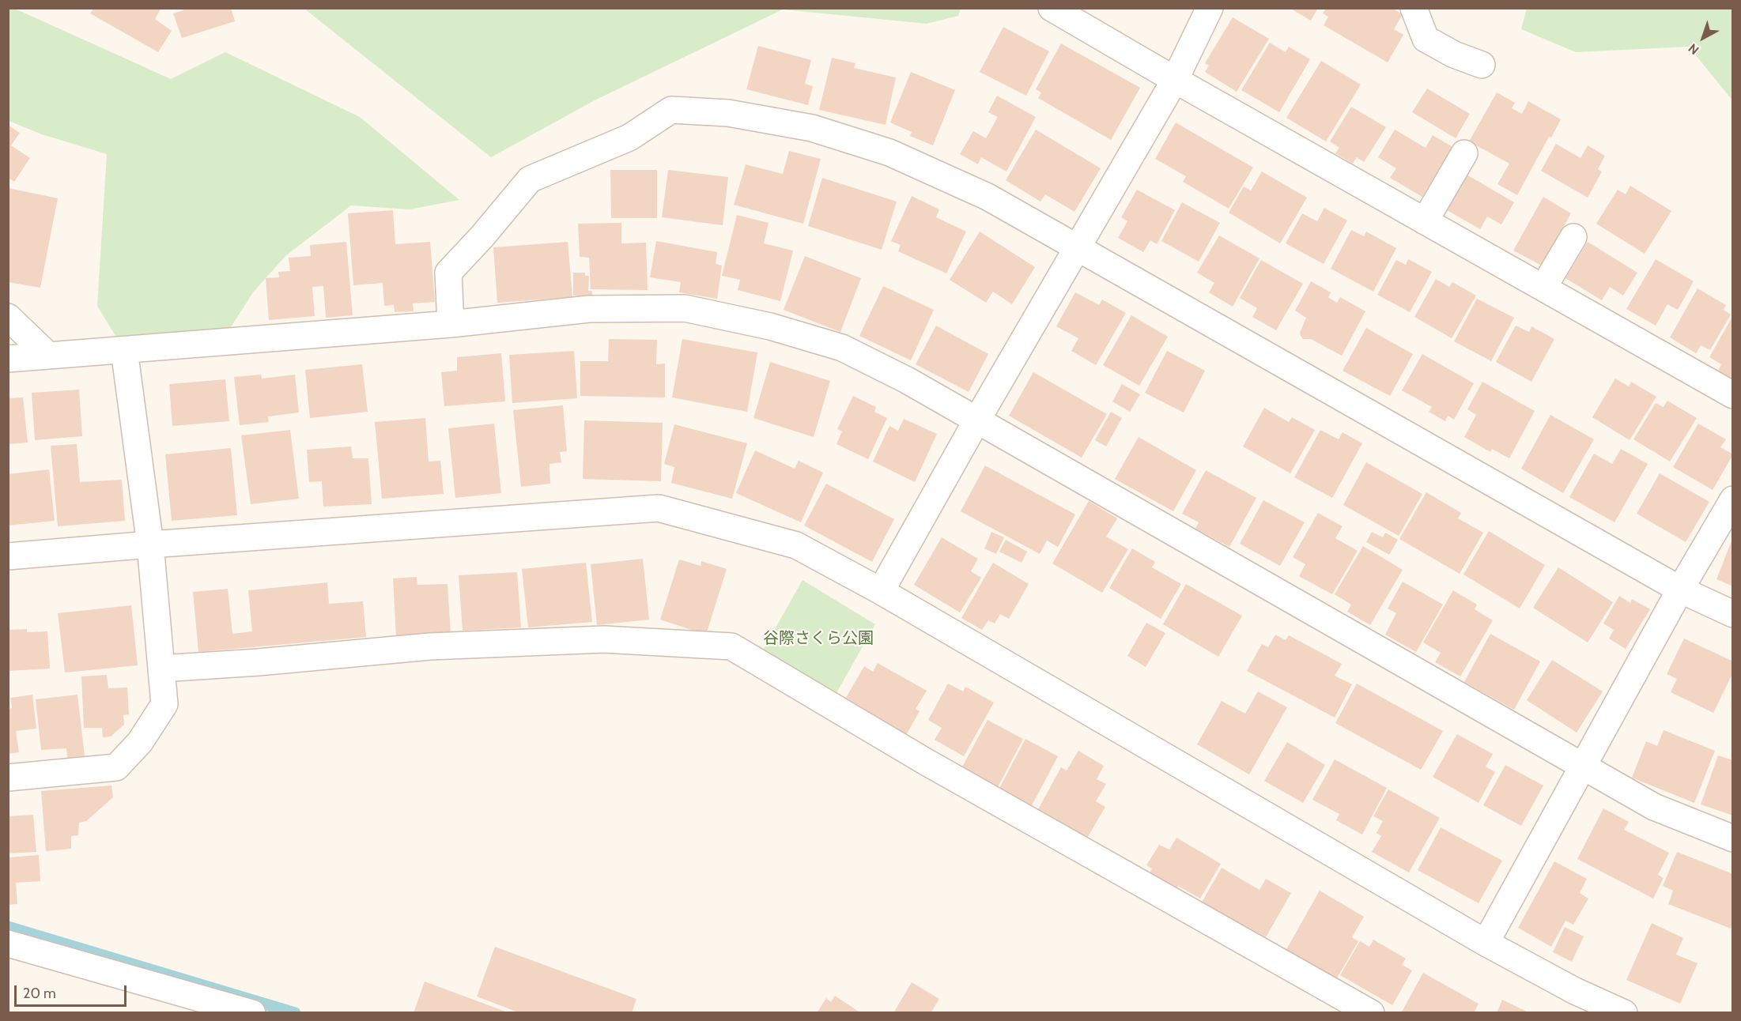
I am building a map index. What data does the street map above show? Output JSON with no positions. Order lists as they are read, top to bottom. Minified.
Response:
{"parks":["谷際さくら公園"],"scale_bar":"20 m","north":"bottom left"}
